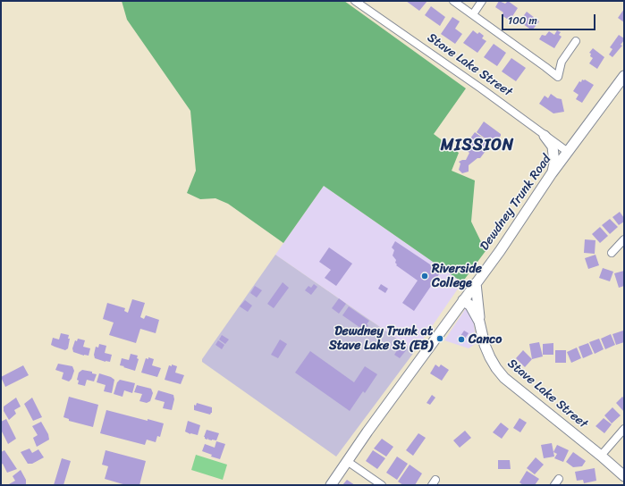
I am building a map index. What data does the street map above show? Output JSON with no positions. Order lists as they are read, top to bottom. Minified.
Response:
{"streets":{"main road":["Stave Lake Street","Dewdney Trunk Road"]},"crossings":[["Stave Lake Street","Dewdney Trunk Road"]],"districts":["MISSION"],"places":["Riverside College","Dewdney Trunk at Stave Lake St (EB)","Canco"],"scale_bar":"100 m"}
